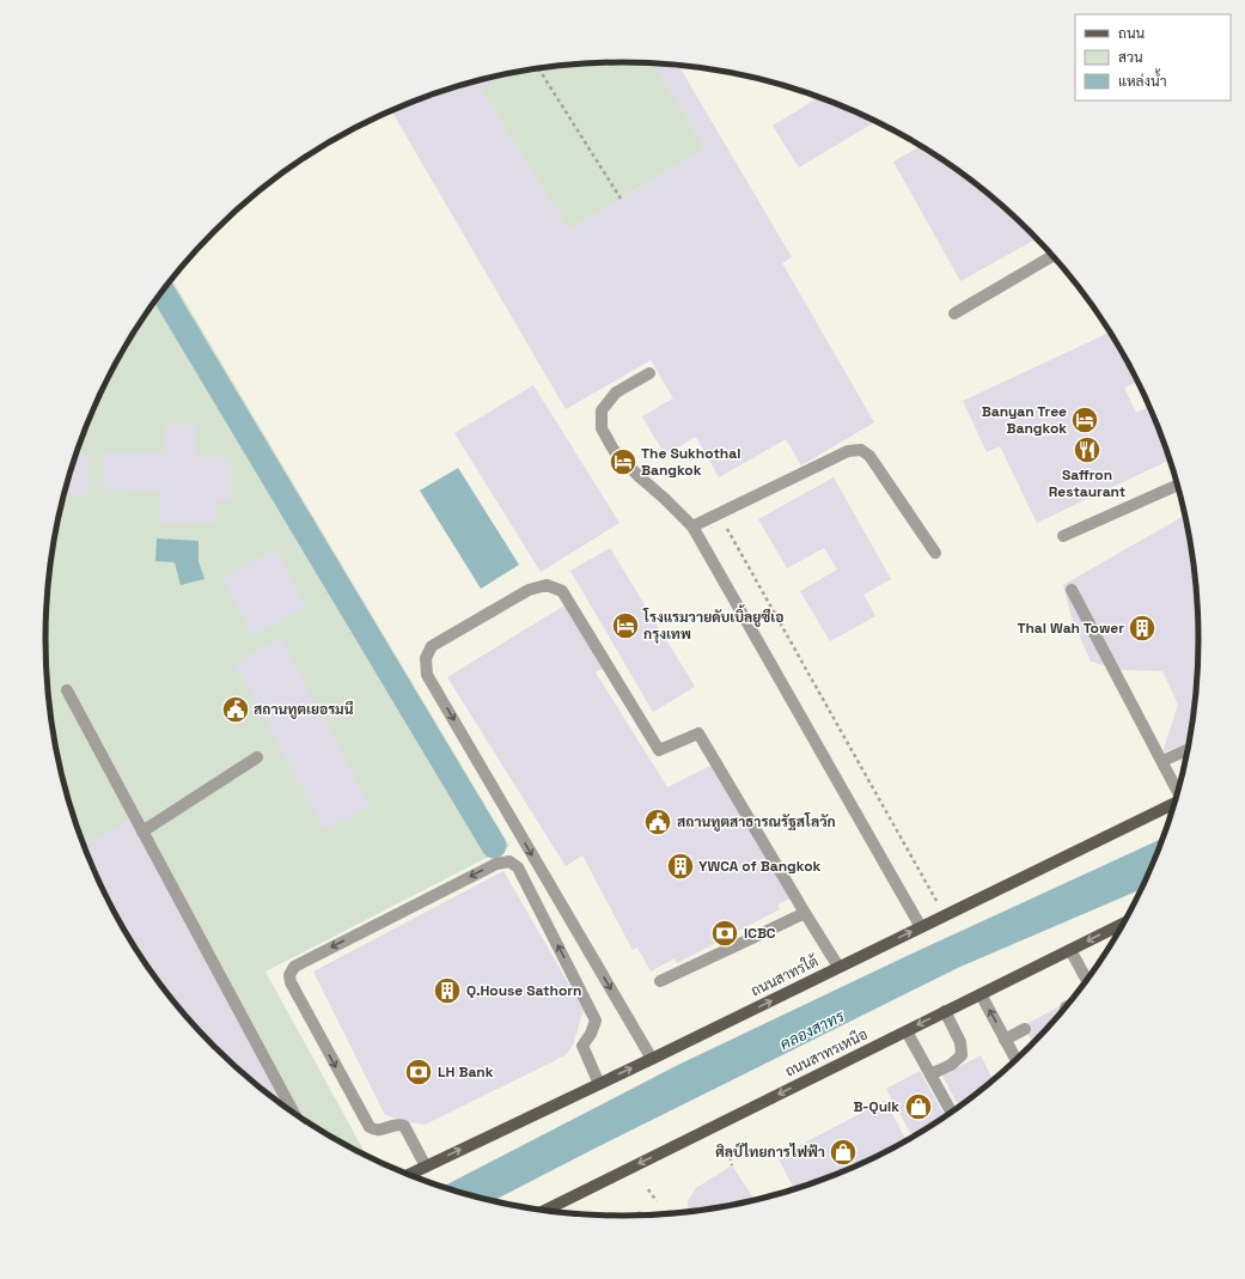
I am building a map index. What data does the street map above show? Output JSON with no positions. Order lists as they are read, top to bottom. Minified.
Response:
{"streets":{"main road":["ถนนสาทรใต้","ถนนสาทรเหนือ"]},"one_way":["ถนนสาทรใต้","ถนนสาทรเหนือ"],"water":["คลองสาทร"],"places":{"hotel":["Banyan Tree Bangkok","The Sukhothai Bangkok","โรงแรมวายดับเบิ้ลยูซีเอ กรุงเทพ"],"restaurant":["Saffron Restaurant"],"building":["Thai Wah Tower","YWCA of Bangkok","Q.House Sathorn"],"public building":["สถานทูตเยอรมนี","สถานทูตสาธารณรัฐสโลวัก"],"bank":["ICBC","LH Bank"],"shop":["B-Quik","ศิลป์ไทยการไฟฟ้า"]},"legend":["ถนน","สวน","แหล่งน้ำ"]}
